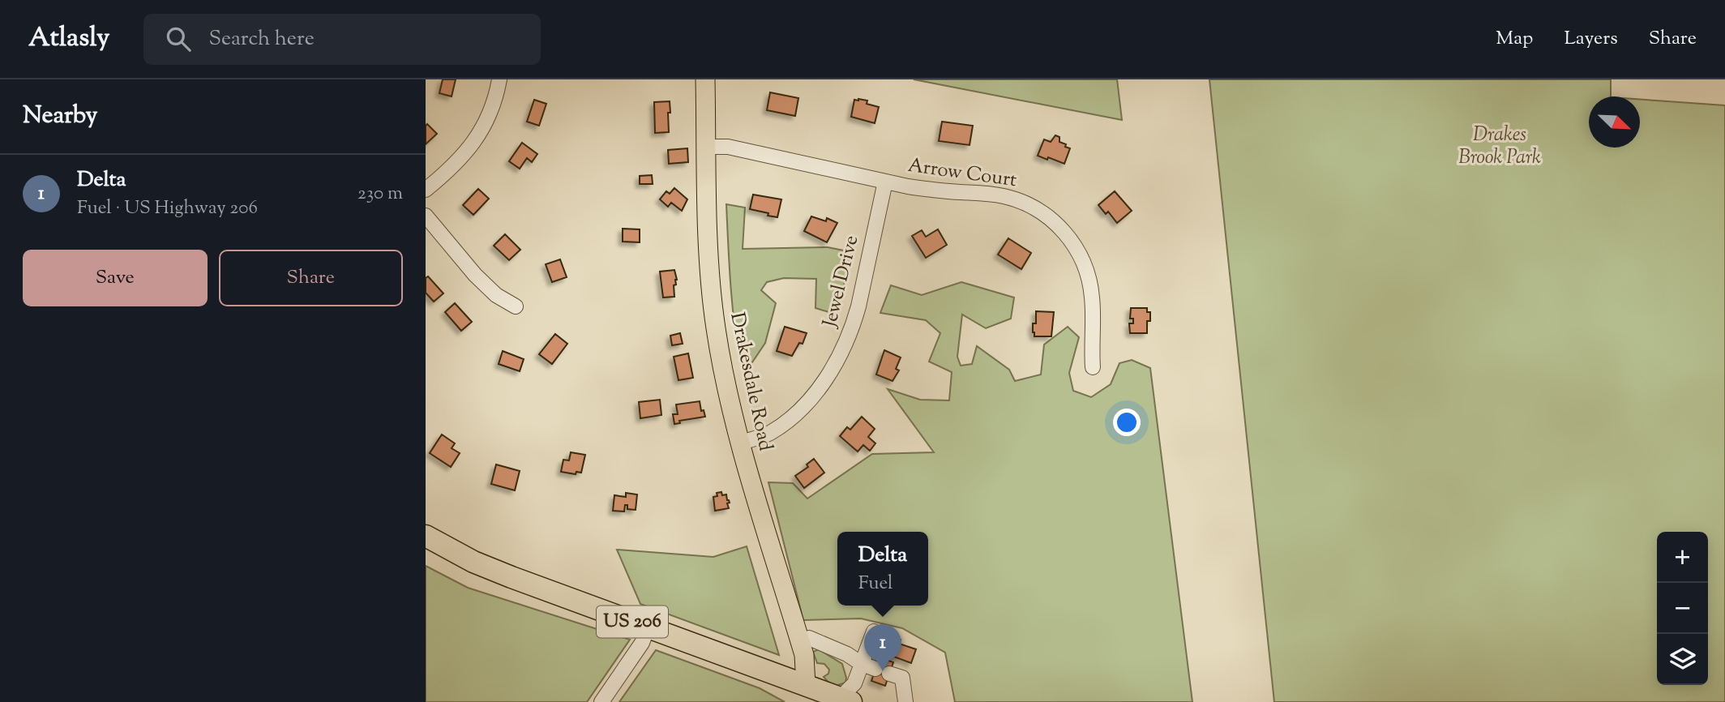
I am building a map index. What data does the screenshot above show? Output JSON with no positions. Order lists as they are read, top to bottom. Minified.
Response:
{"streets":{"highway":["US 206"],"main road":["Drakesdale Road"],"street":["Arrow Court","Jewel Drive"]},"crossings":[["Arrow Court","Jewel Drive"],["Arrow Court","Drakesdale Road"],["Jewel Drive","Drakesdale Road"],["Drakesdale Road","US 206"]],"parks":["Drakes Brook Park"],"north":"bottom right","page":{"header":"Atlasly","search":"Search here","nav":["Map","Layers","Share"],"heading":"Nearby","list":[{"mark":"1","name":"Delta","note":"Fuel · US Highway 206","value":"230 m"}],"buttons":["Save","Share"],"map_buttons":["+","−"],"popup":["Delta","Fuel"],"pins":"1"}}
